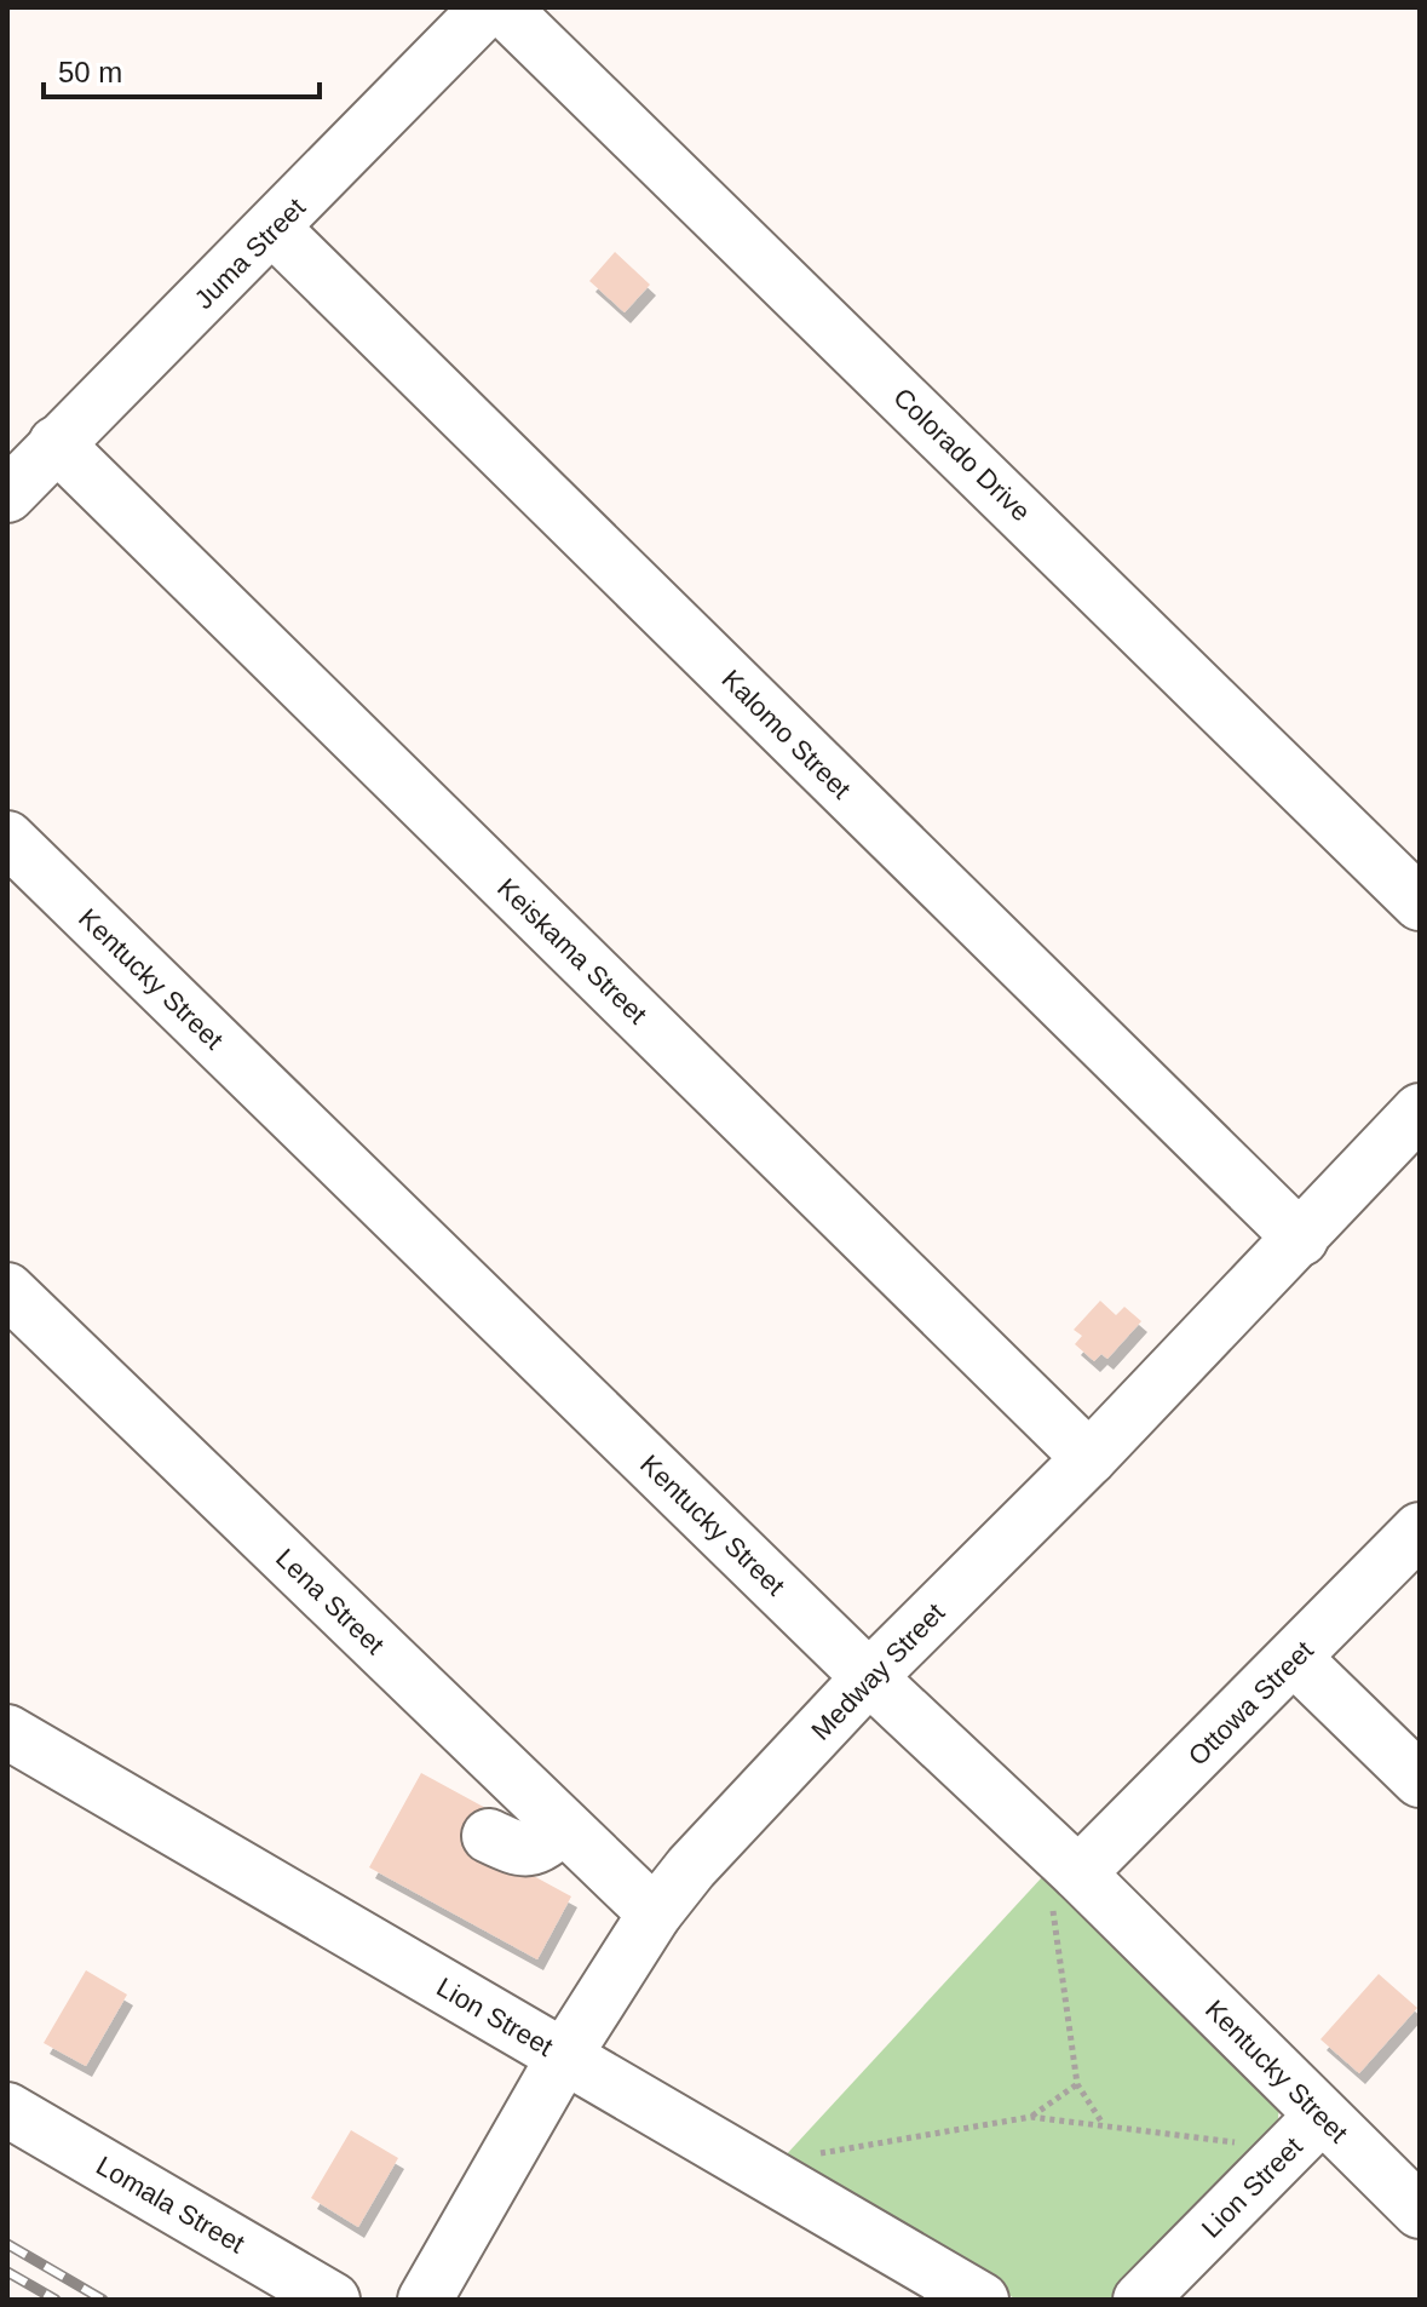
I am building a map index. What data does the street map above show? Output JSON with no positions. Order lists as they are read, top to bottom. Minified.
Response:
{"streets":{"street":["Juma Street","Colorado Drive","Kalomo Street","Keiskama Street","Kentucky Street","Lena Street","Medway Street","Ottowa Street","Lion Street","Lomala Street"]},"crossings":[["Juma Street","Kalomo Street"],["Juma Street","Keiskama Street"],["Kalomo Street","Medway Street"],["Keiskama Street","Medway Street"],["Kentucky Street","Medway Street"],["Kentucky Street","Ottowa Street"],["Kentucky Street","Lion Street"],["Lena Street","Medway Street"],["Medway Street","Lion Street"]],"scale_bar":"50 m"}
